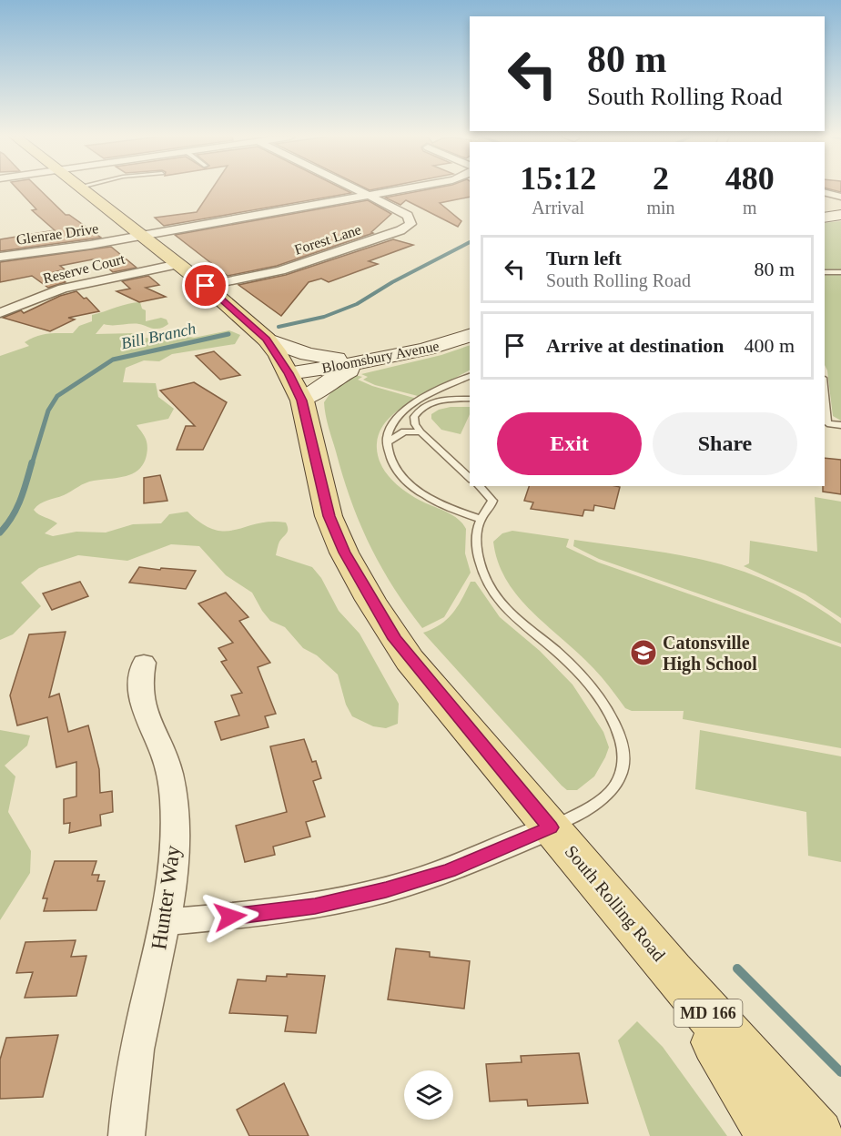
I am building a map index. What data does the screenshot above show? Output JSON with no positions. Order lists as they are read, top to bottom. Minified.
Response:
{"streets":{"main road":["Bloomsbury Avenue","South Rolling Road","MD 166"],"street":["Glenrae Drive","Forest Lane","Reserve Court","Hunter Way"]},"crossings":[["Glenrae Drive","Forest Lane"],["Glenrae Drive","South Rolling Road"],["Forest Lane","South Rolling Road"],["Reserve Court","South Rolling Road"],["Bloomsbury Avenue","South Rolling Road"]],"water":["Bill Branch"],"places":{"school or university":["Catonsville High School"]},"page":{"turn":["80 m","South Rolling Road"],"eta":["15:12","Arrival","2","min","480","m"],"list":[{"name":"Turn left","note":"South Rolling Road","value":"80 m"},{"name":"Arrive at destination","value":"400 m"}],"buttons":["Exit","Share"]}}
